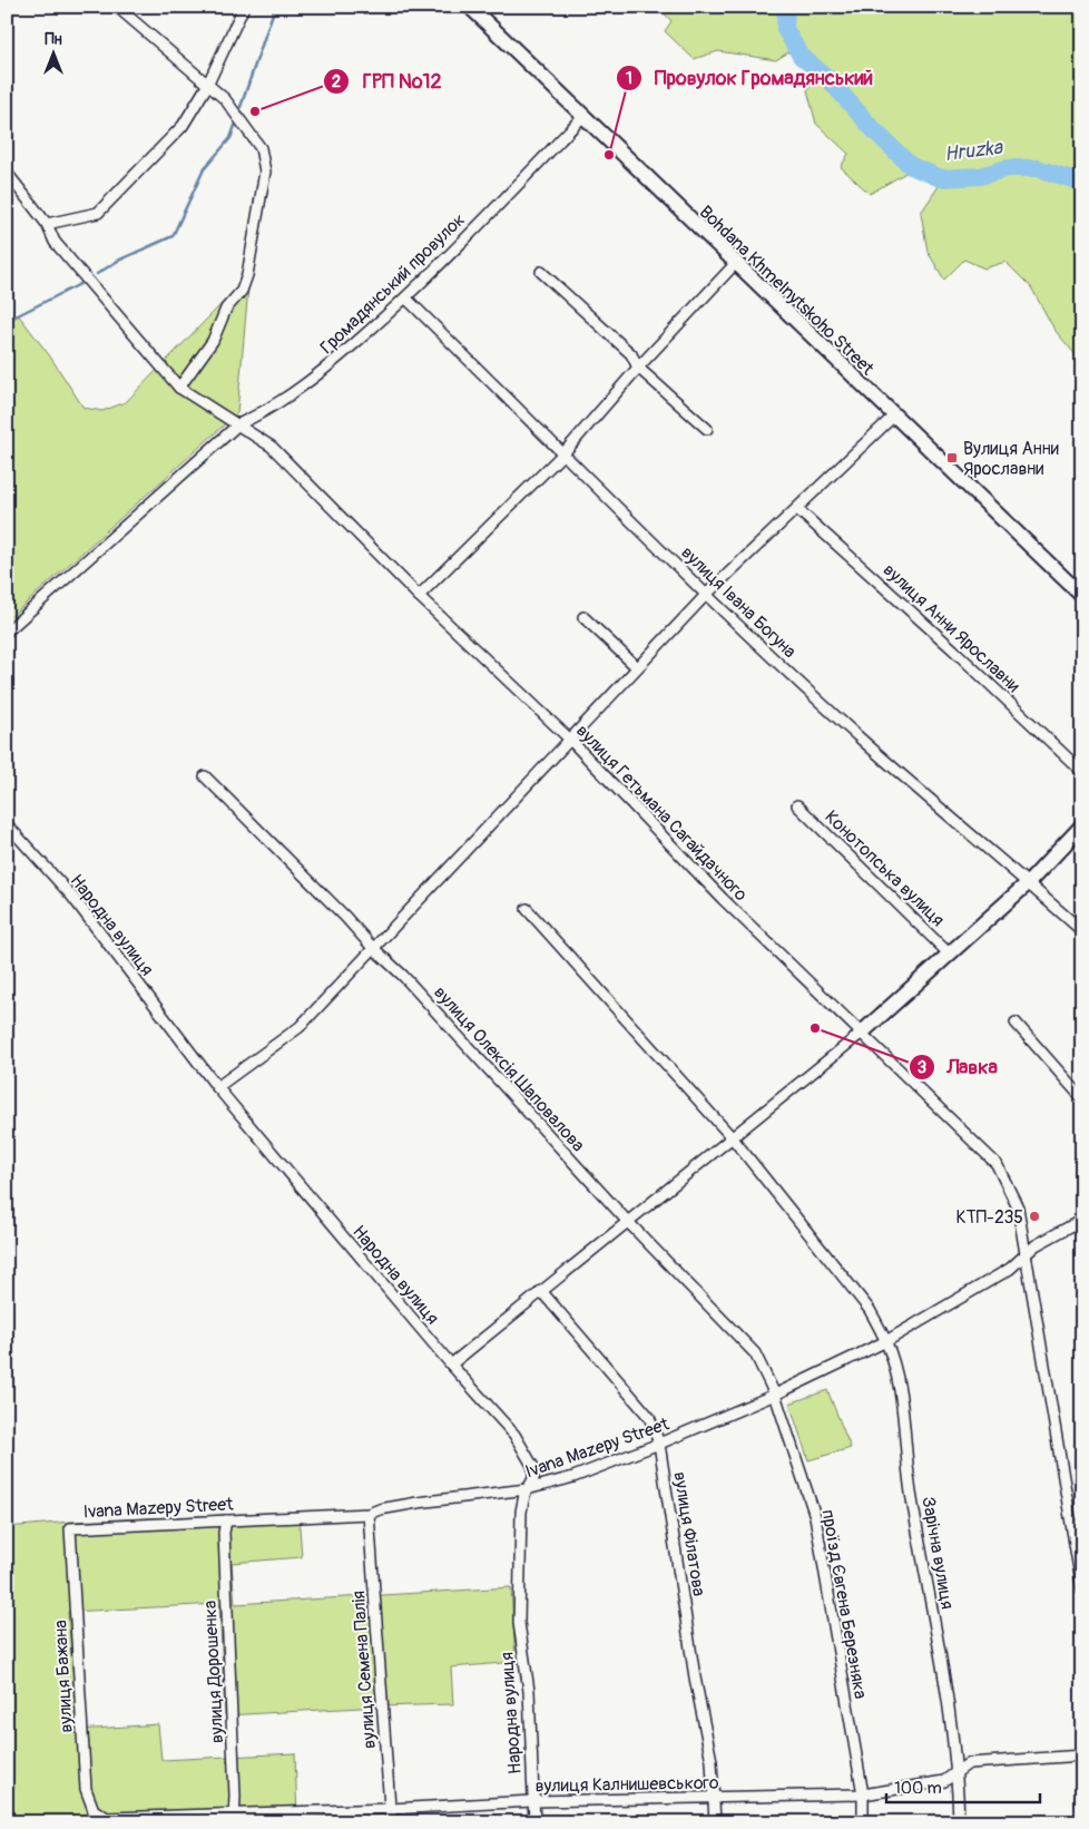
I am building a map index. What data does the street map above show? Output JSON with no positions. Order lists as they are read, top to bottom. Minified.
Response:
{"streets":{"street":["Громадянський провулок","Bohdana Khmelnytskoho Street","вулиця Івана Богуна","вулиця Анни Ярославни","вулиця Гетьмана Сагайдачного","Конотопська вулиця","Народна вулиця","вулиця Олексія Шаповалова","Ivana Mazepy Street","вулиця Філатова","Зарічна вулиця","проїзд Євгена Березняка","вулиця Семена Палія","вулиця Дорошенка","вулиця Бажана","вулиця Калнишевського"]},"crossings":[["Громадянський провулок","Bohdana Khmelnytskoho Street"],["Громадянський провулок","вулиця Івана Богуна"],["Громадянський провулок","вулиця Гетьмана Сагайдачного"],["вулиця Гетьмана Сагайдачного","Ivana Mazepy Street"],["Народна вулиця","Ivana Mazepy Street"],["Народна вулиця","вулиця Калнишевського"],["вулиця Олексія Шаповалова","Ivana Mazepy Street"],["вулиця Олексія Шаповалова","проїзд Євгена Березняка"],["Ivana Mazepy Street","вулиця Філатова"],["Ivana Mazepy Street","Зарічна вулиця"],["Ivana Mazepy Street","проїзд Євгена Березняка"],["Ivana Mazepy Street","вулиця Семена Палія"],["Ivana Mazepy Street","вулиця Дорошенка"],["Ivana Mazepy Street","вулиця Бажана"],["вулиця Філатова","вулиця Калнишевського"],["Зарічна вулиця","вулиця Калнишевського"],["проїзд Євгена Березняка","вулиця Калнишевського"],["вулиця Семена Палія","вулиця Калнишевського"],["вулиця Дорошенка","вулиця Калнишевського"],["вулиця Бажана","вулиця Калнишевського"]],"water":["Hruzka"],"places":{"other":["ГРП №12","Провулок Громадянський","Лавка","КТП-235"],"transit":["Вулиця Анни Ярославни"]},"scale_bar":"100 m","north":"top"}
